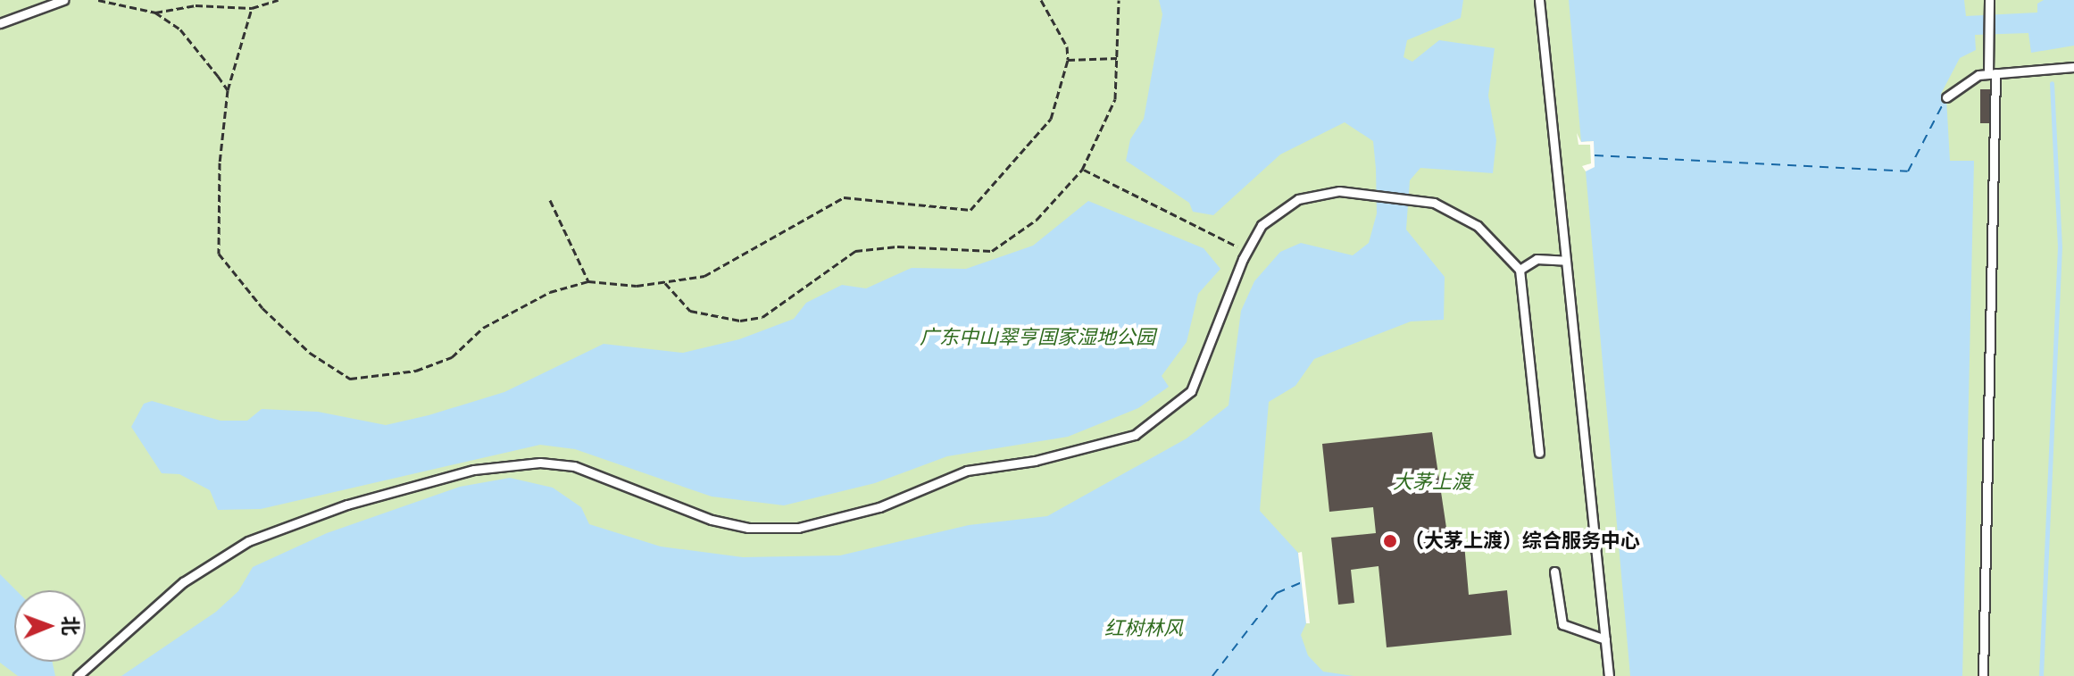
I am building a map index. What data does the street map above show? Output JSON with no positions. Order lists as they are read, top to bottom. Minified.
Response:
{"parks":["广东中山翠亨国家湿地公园","大茅上渡","红树林风"],"places":["（大茅上渡）综合服务中心"],"north":"right"}
